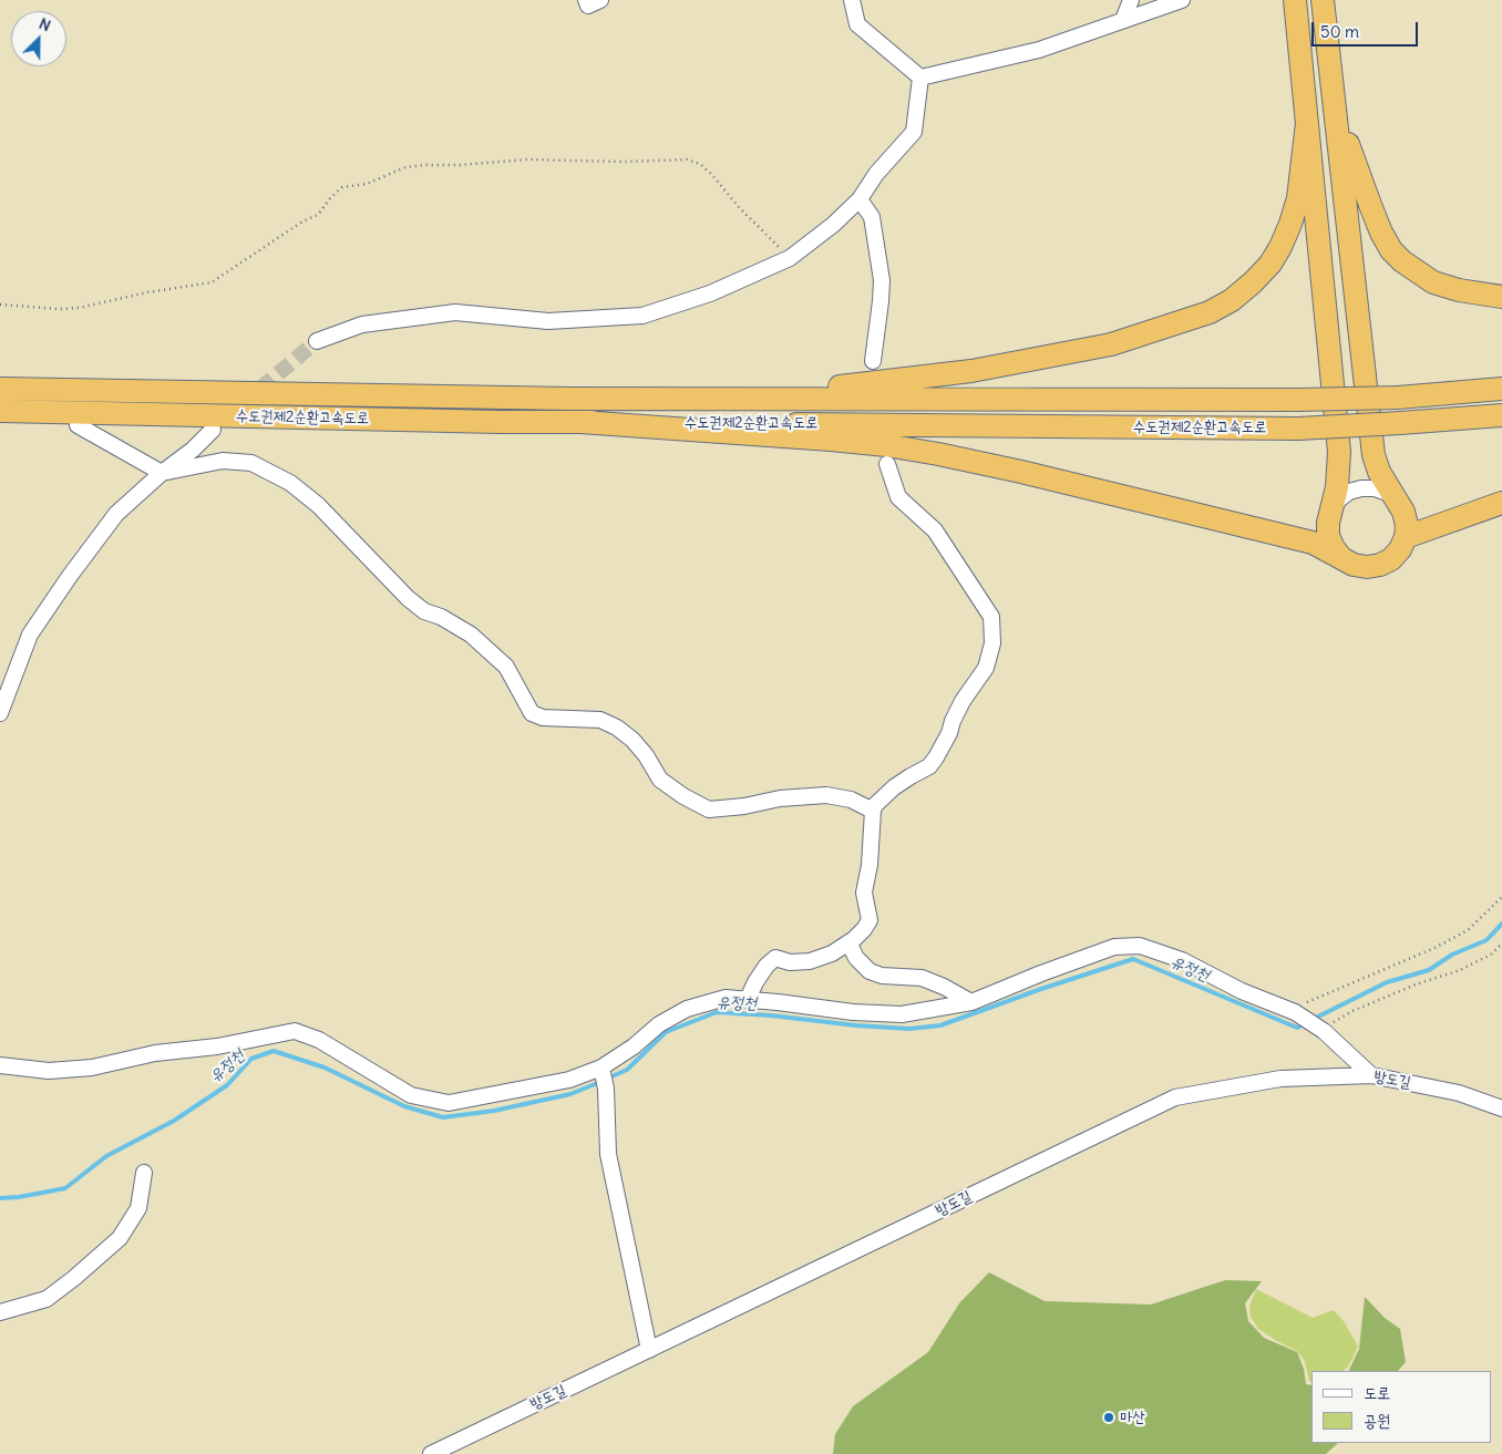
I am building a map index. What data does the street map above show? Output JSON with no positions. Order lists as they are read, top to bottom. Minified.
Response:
{"streets":{"highway":["수도권제2순환고속도로"],"street":["방도길"]},"water":["유정천"],"places":["마산"],"legend":["도로","공원"],"scale_bar":"50 m","north":"top right"}
